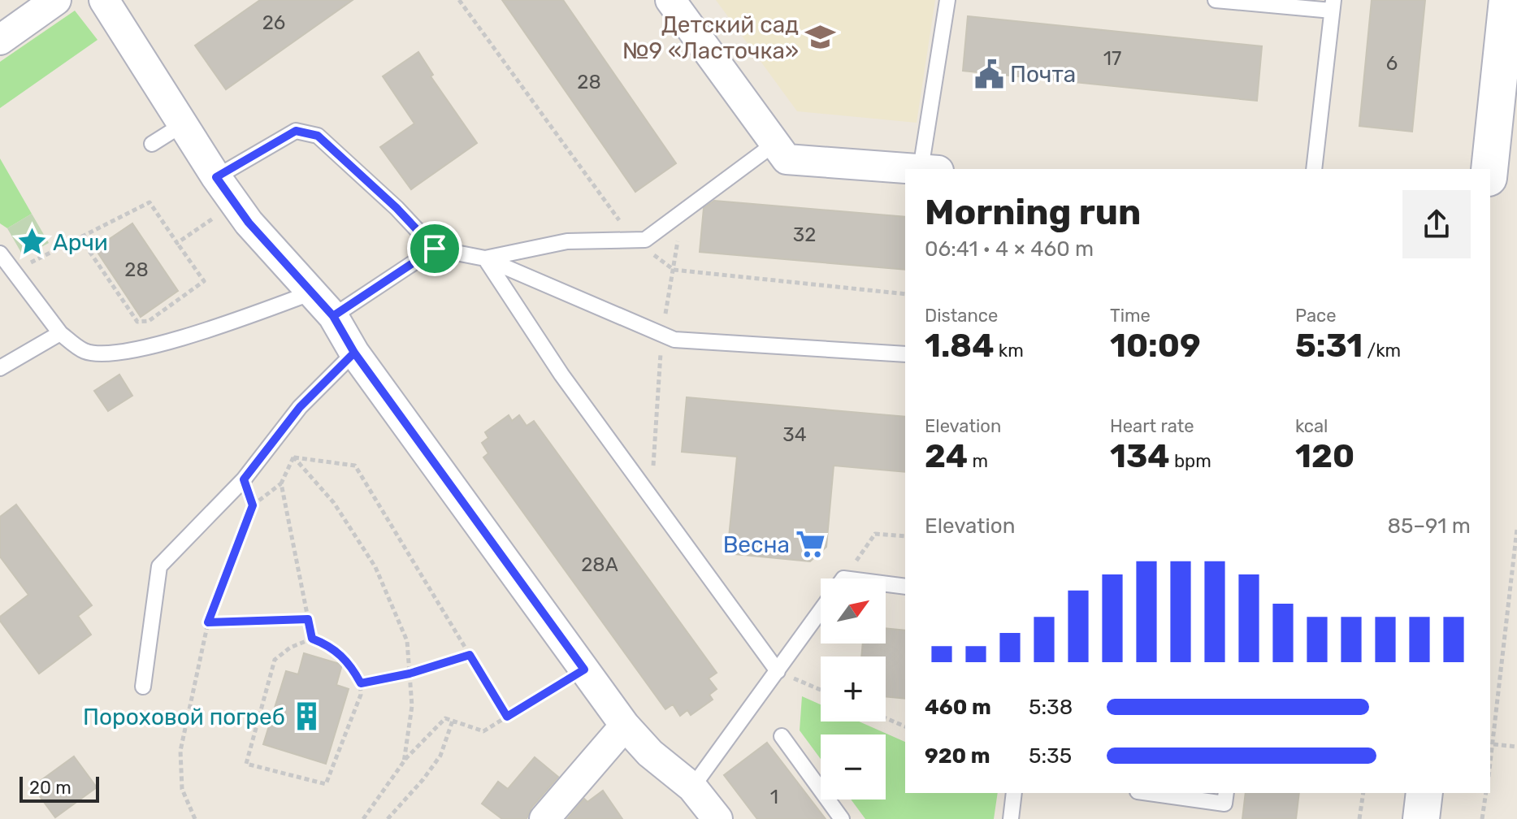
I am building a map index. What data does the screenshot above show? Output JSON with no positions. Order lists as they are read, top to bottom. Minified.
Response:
{"places":{"school or university":["Детский сад №9 «Ласточка»"],"public building":["Почта"],"place":["Арчи"],"supermarket":["Весна"],"building":["Пороховой погреб"]},"house_numbers":["26","17","6","28","32","28","34","28А","1"],"scale_bar":"20 m","north":"top right","page":{"heading":["Morning run","06:41 · 4 × 460 m"],"stats":[["Distance","1.84 km"],["Time","10:09"],["Pace","5:31 /km"],["Elevation","24 m"],["Heart rate","134 bpm"],["kcal","120"]],"chart":["Elevation","85–91 m"],"map_buttons":["+","−"],"list":[{"name":"460 m","note":"5:38"},{"name":"920 m","note":"5:35"}],"scale":"20 m"}}
